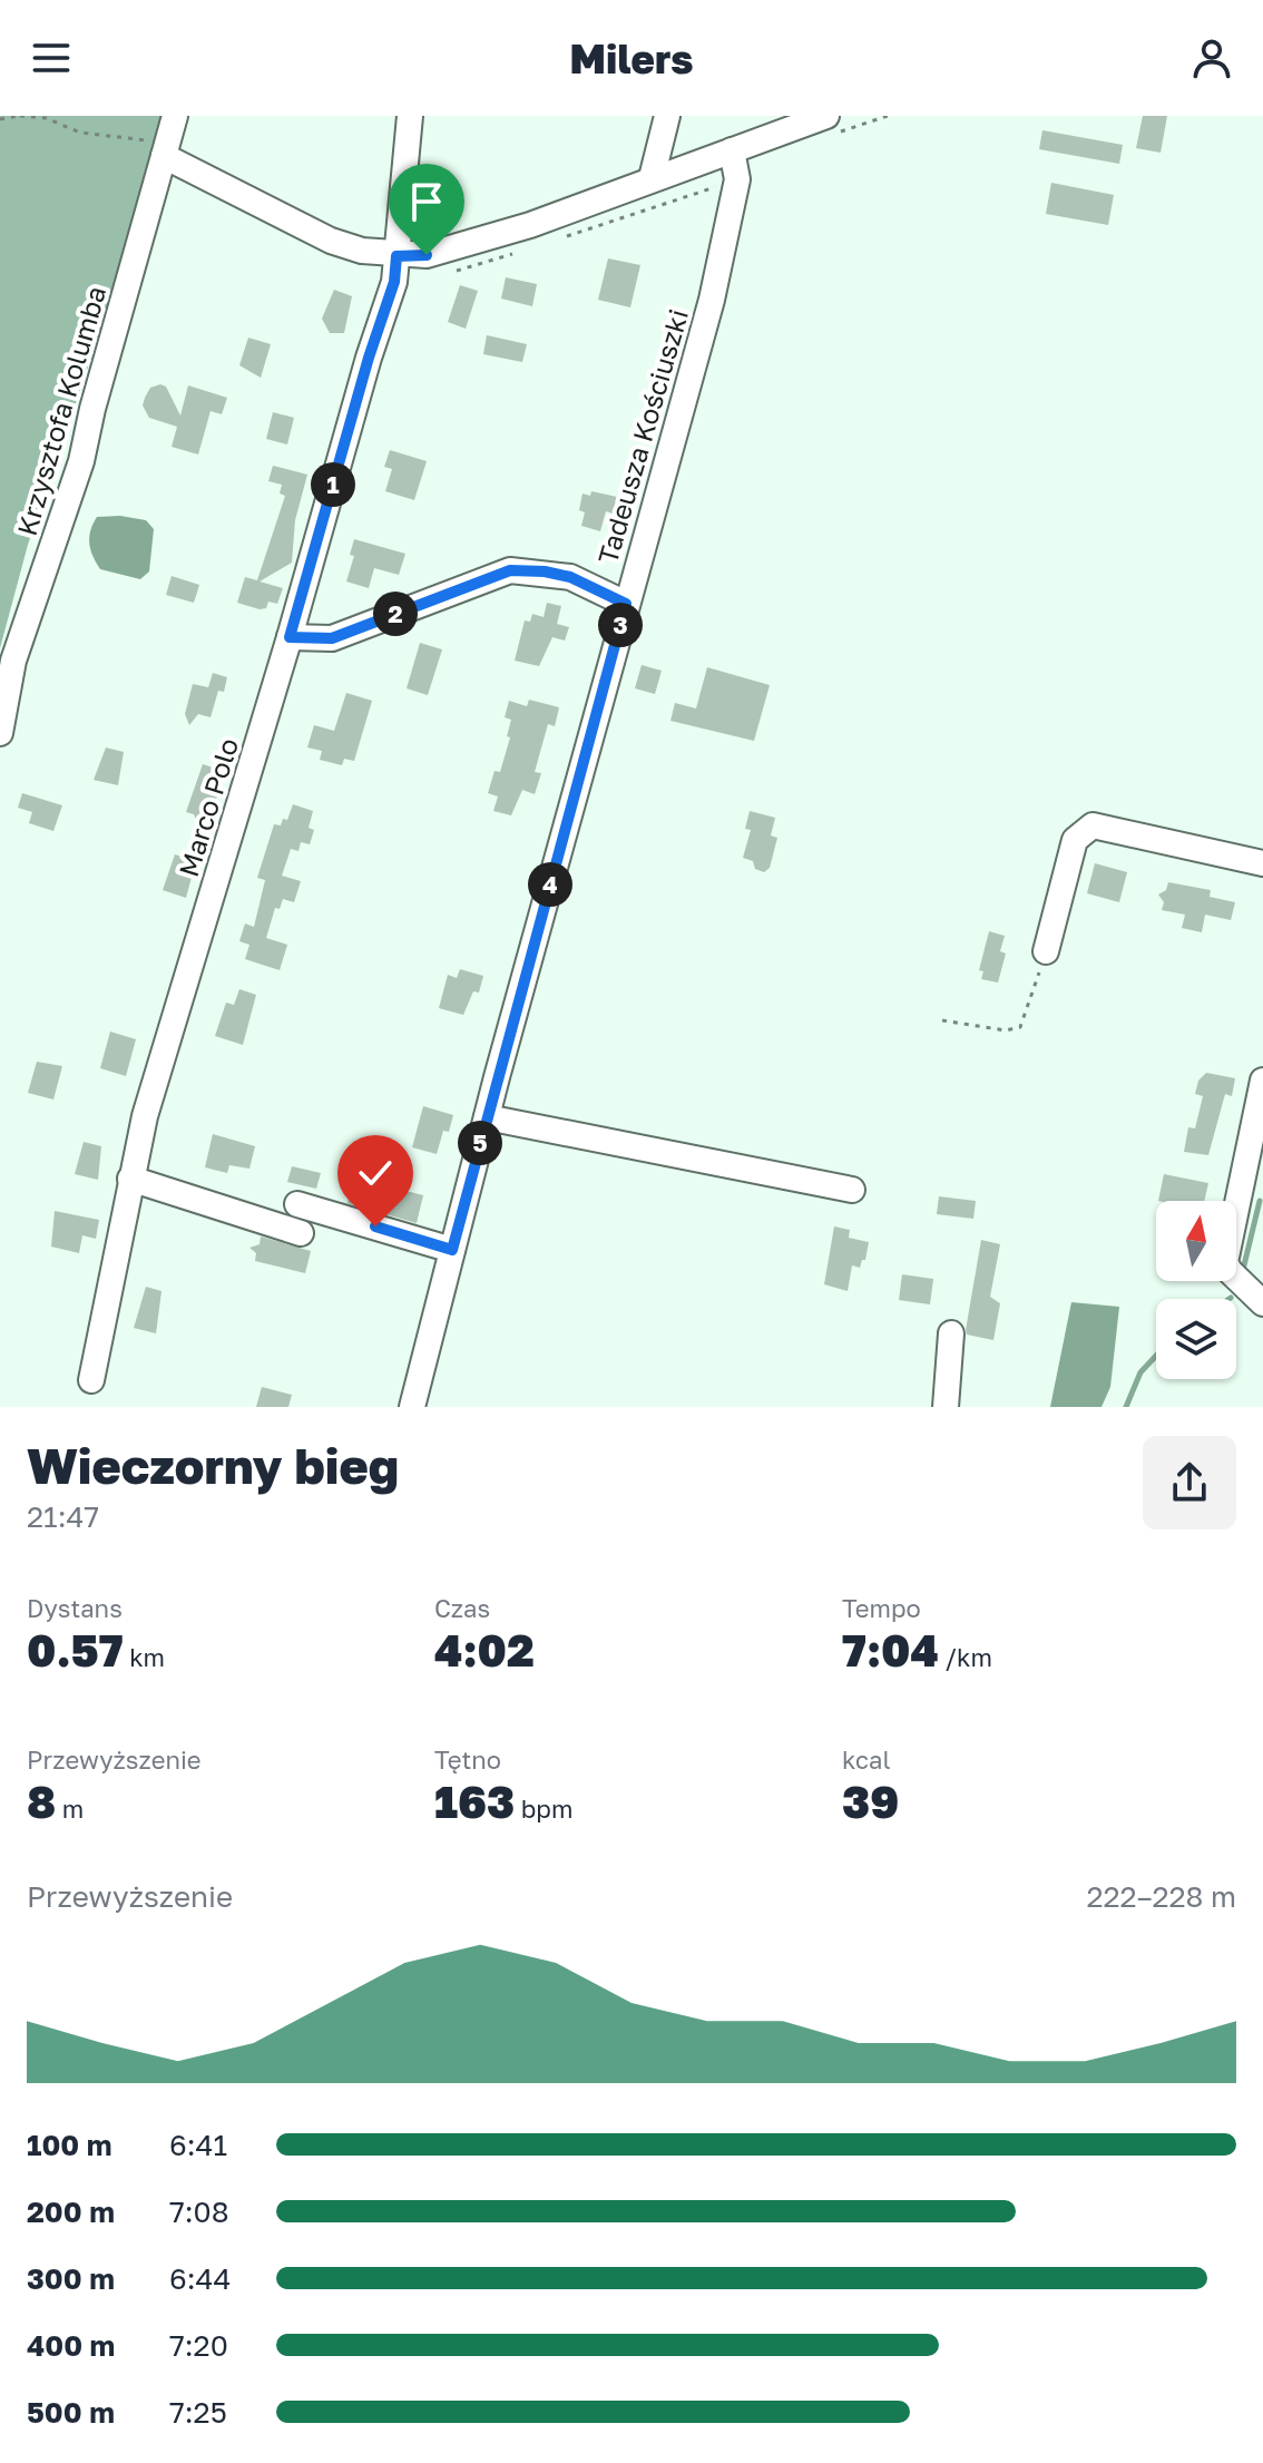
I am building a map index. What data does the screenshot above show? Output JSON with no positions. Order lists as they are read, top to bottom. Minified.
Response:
{"streets":{"street":["Krzysztofa Kolumba","Tadeusza Kościuszki","Marco Polo"]},"north":"top","page":{"header":"Milers","pins":["1","2","3","4","5"],"heading":["Wieczorny bieg","21:47"],"stats":[["Dystans","0.57 km"],["Czas","4:02"],["Tempo","7:04 /km"],["Przewyższenie","8 m"],["Tętno","163 bpm"],["kcal","39"]],"chart":["Przewyższenie","222–228 m"],"list":[{"name":"100 m","note":"6:41"},{"name":"200 m","note":"7:08"},{"name":"300 m","note":"6:44"},{"name":"400 m","note":"7:20"},{"name":"500 m","note":"7:25"}]}}
